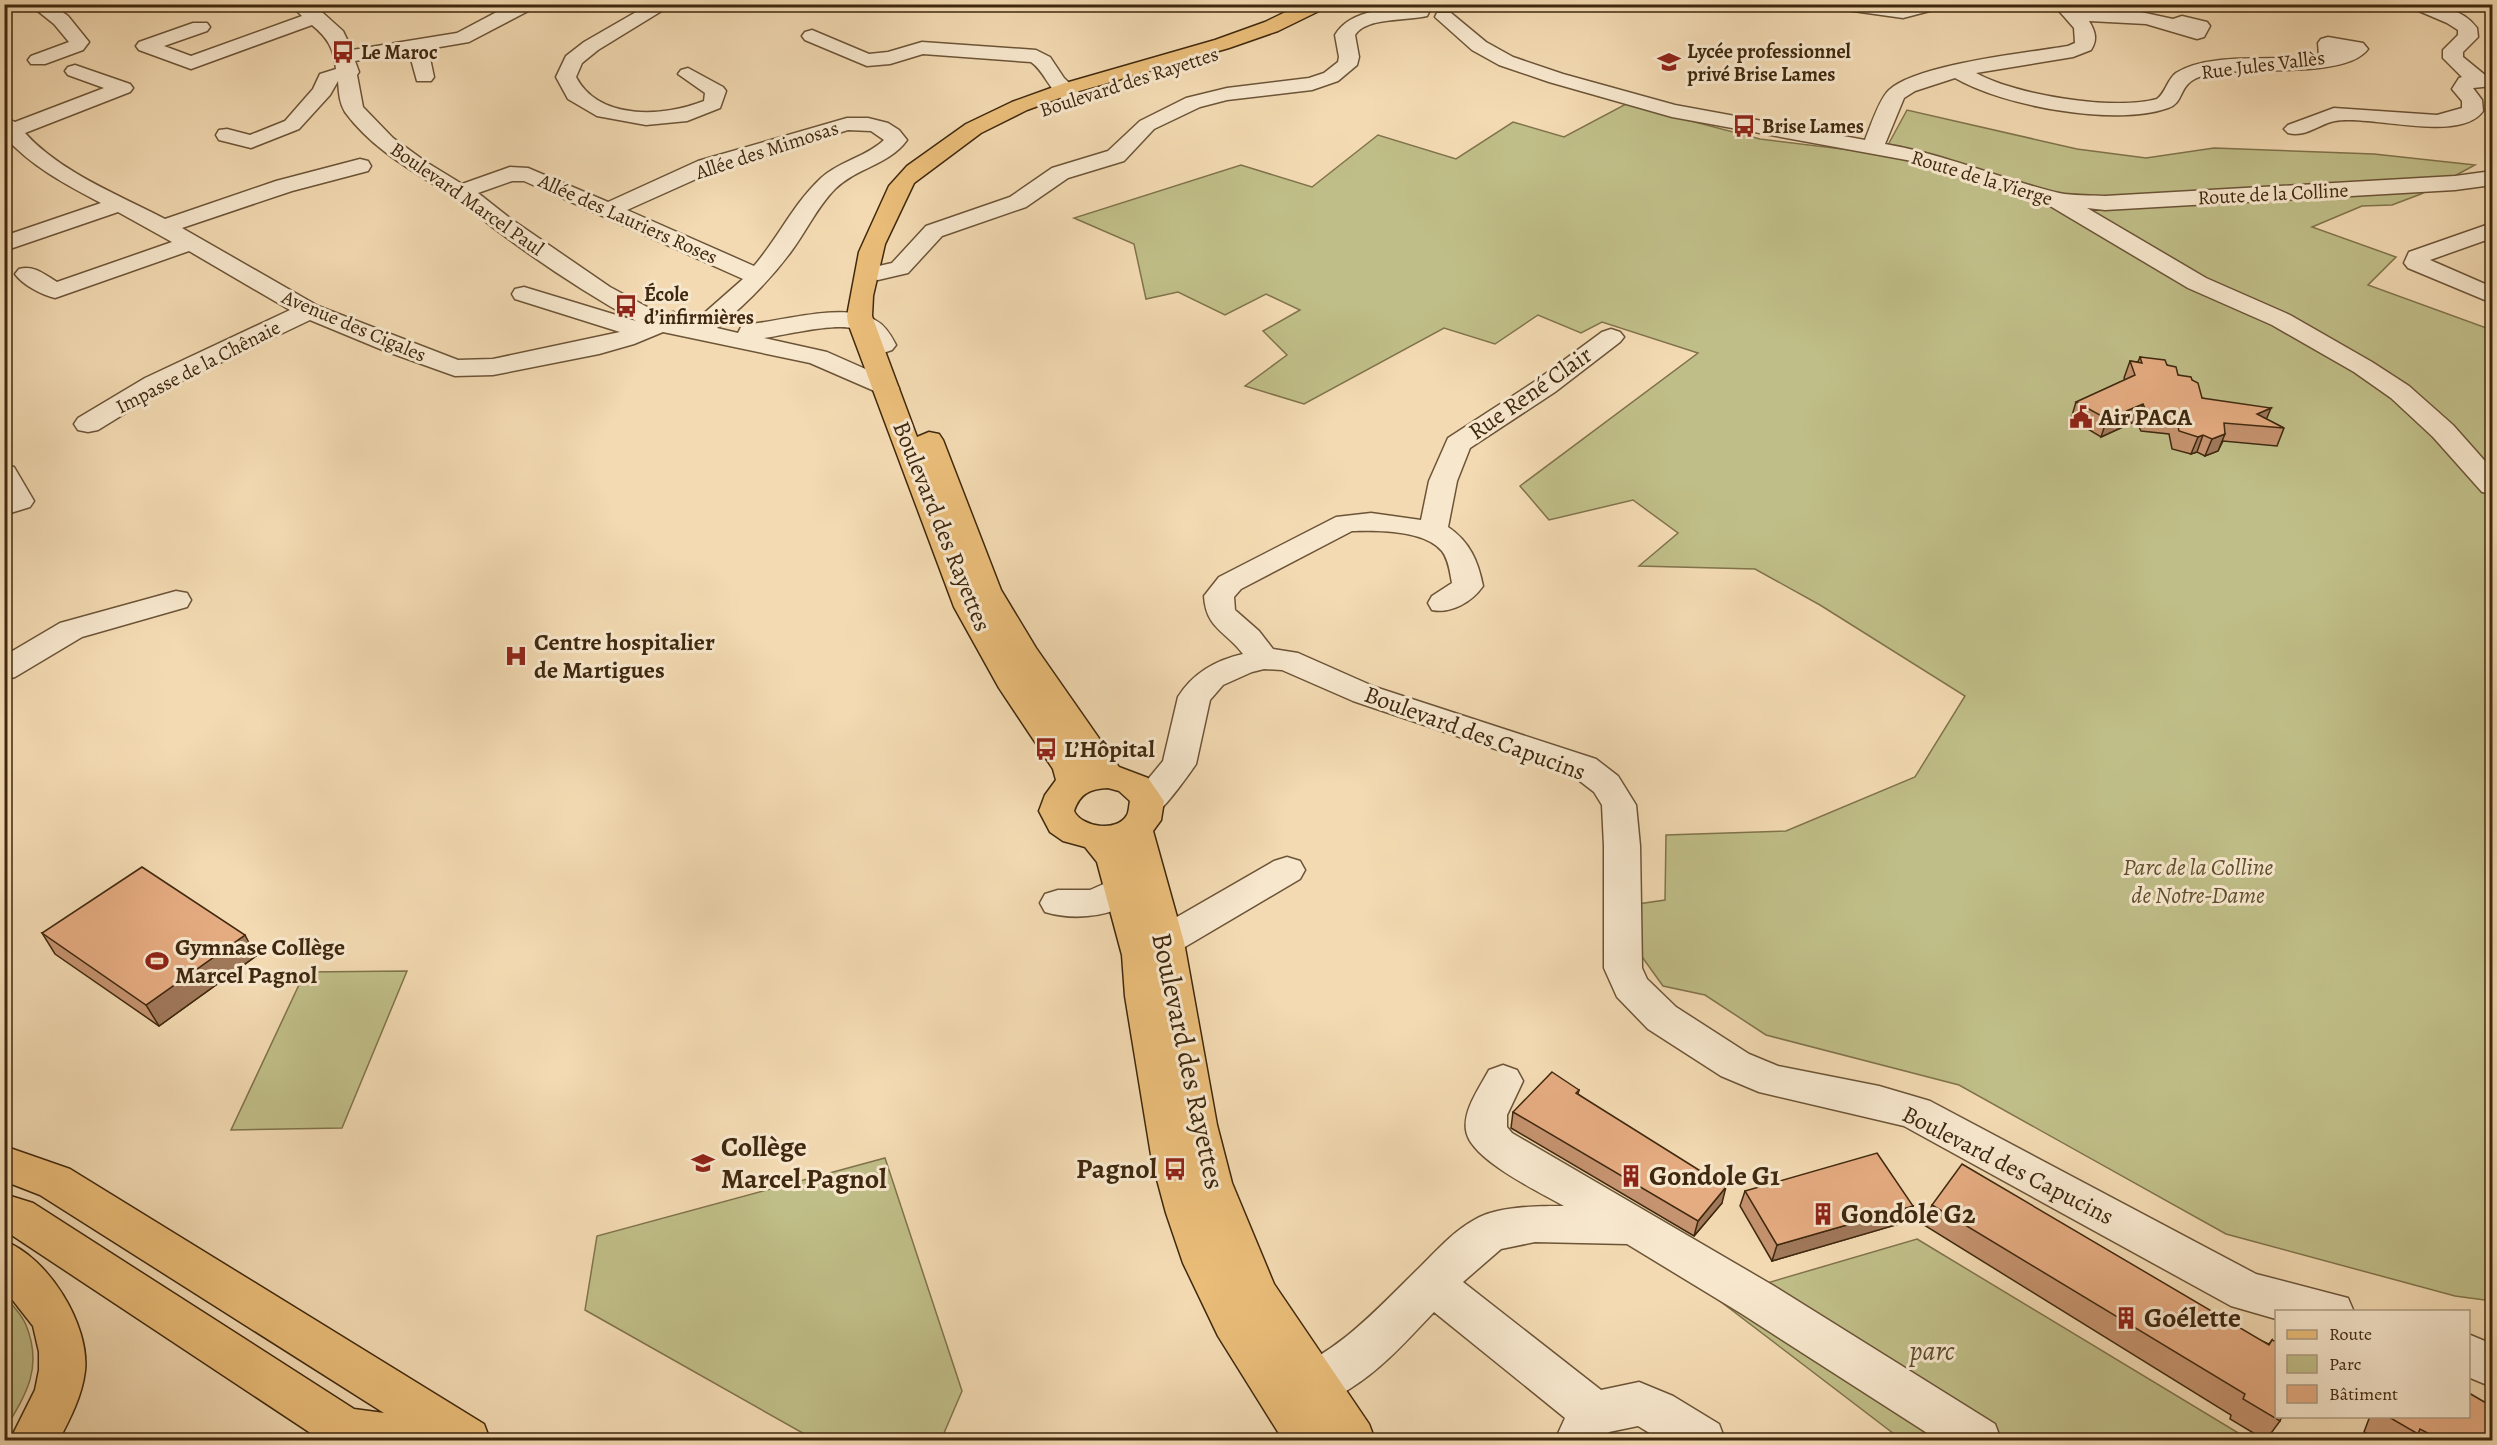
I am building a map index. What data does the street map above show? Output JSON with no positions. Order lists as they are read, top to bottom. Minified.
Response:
{"streets":{"main road":["Boulevard des Rayettes"],"street":["Rue Jules Vallès","Allée des Mimosas","Route de la Vierge","Route de la Colline","Boulevard Marcel Paul","Allée des Lauriers Roses","Avenue des Cigales","Impasse de la Chênaie","Rue René Clair","Boulevard des Capucins"]},"crossings":[["Boulevard des Rayettes","Boulevard Marcel Paul"],["Boulevard des Rayettes","Boulevard des Capucins"],["Allée des Mimosas","Boulevard Marcel Paul"],["Allée des Mimosas","Allée des Lauriers Roses"],["Route de la Vierge","Route de la Colline"],["Boulevard Marcel Paul","Allée des Lauriers Roses"],["Boulevard Marcel Paul","Avenue des Cigales"],["Avenue des Cigales","Impasse de la Chênaie"]],"parks":["Parc de la Colline de Notre-Dame","parc"],"places":{"bus stop":["Le Maroc","Brise Lames","École d’infirmières","L’Hôpital","Pagnol"],"school or university":["Lycée professionnel privé Brise Lames","Collège Marcel Pagnol"],"public building":["Air PACA"],"hospital":["Centre hospitalier de Martigues"],"sports":["Gymnase Collège Marcel Pagnol"],"building":["Gondole G1","Gondole G2","Goélette"]},"legend":["Route","Parc","Bâtiment"]}
